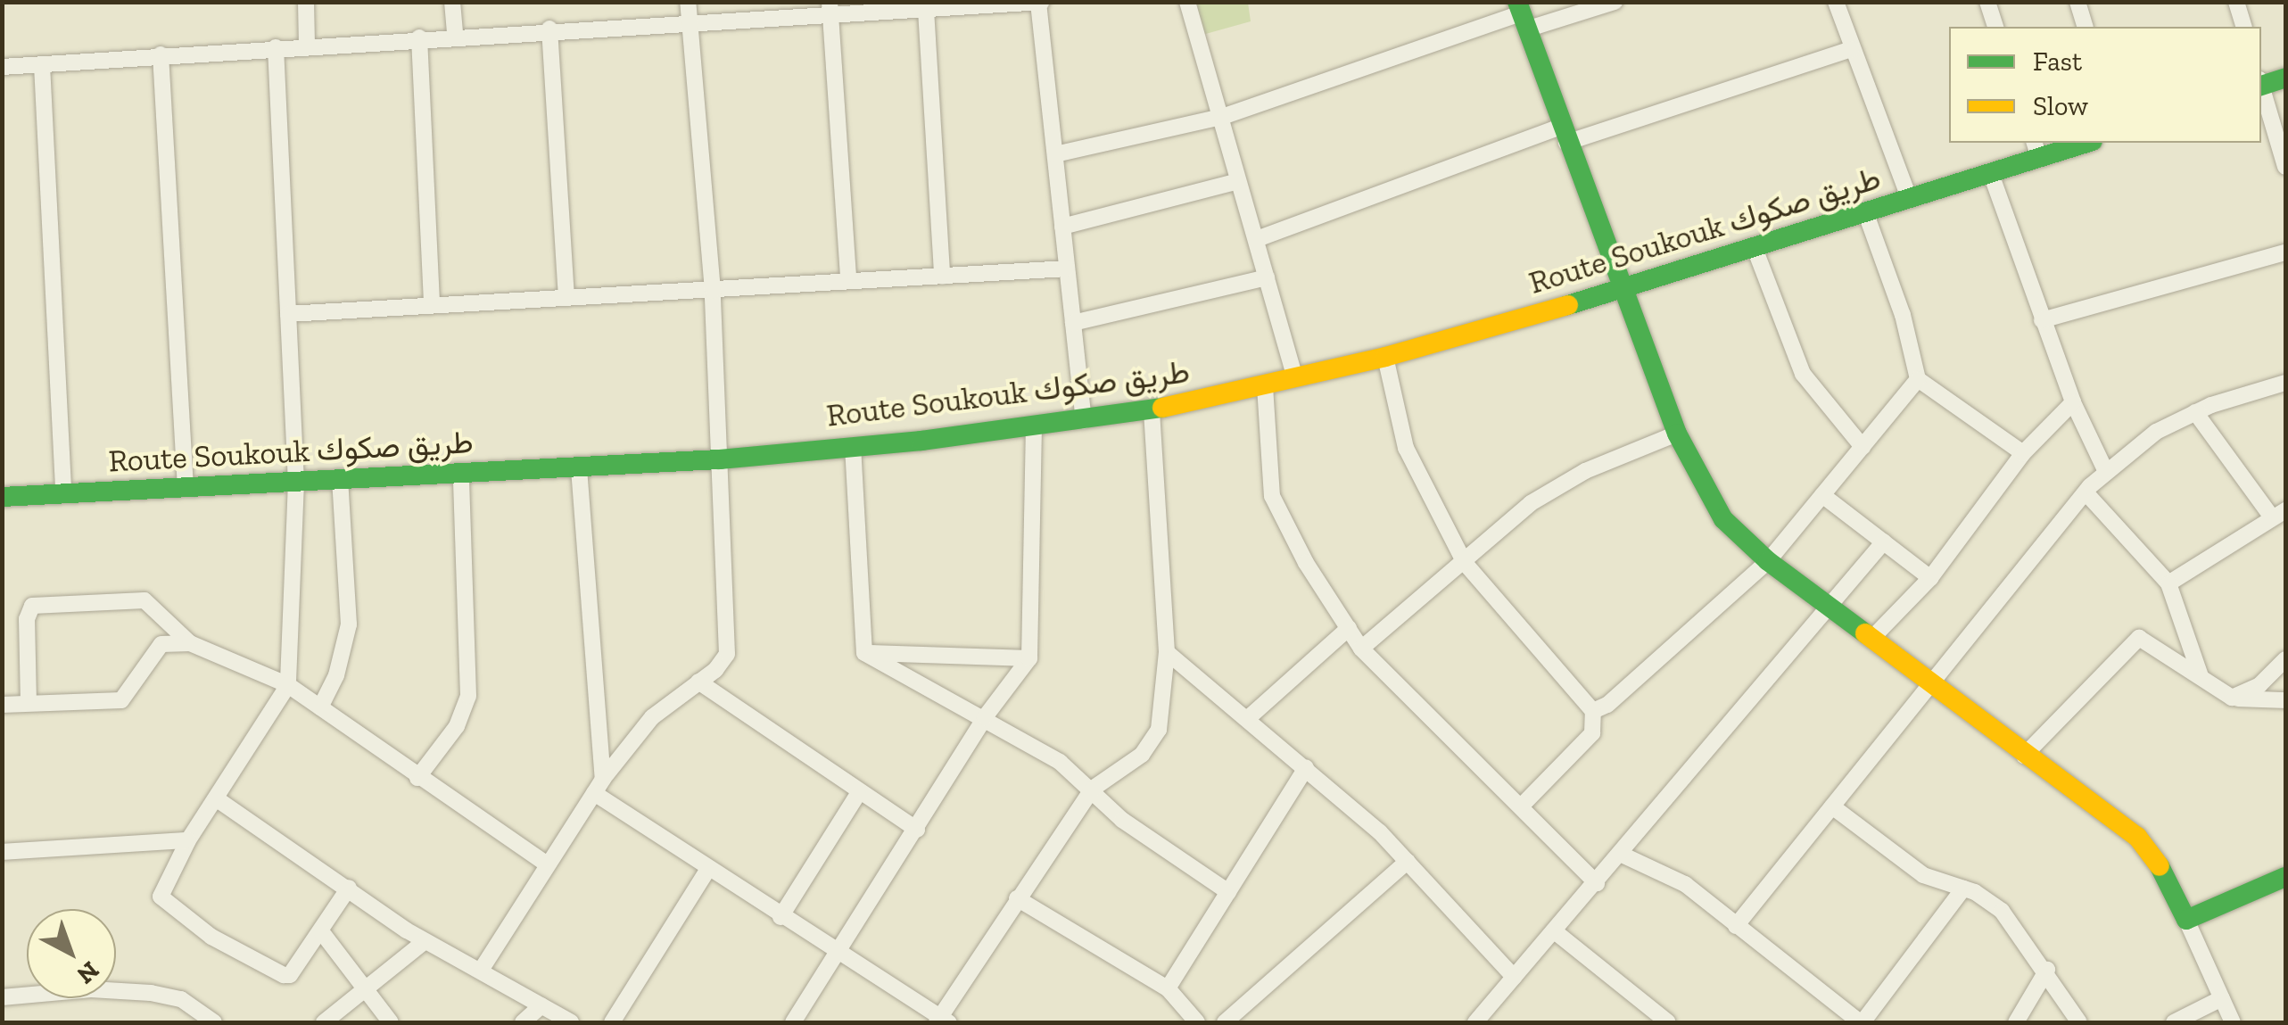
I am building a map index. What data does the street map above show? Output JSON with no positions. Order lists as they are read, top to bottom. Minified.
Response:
{"streets":{"street":["Route Soukouk طريق صكوك"]},"legend":["Fast","Slow"],"north":"bottom right"}
